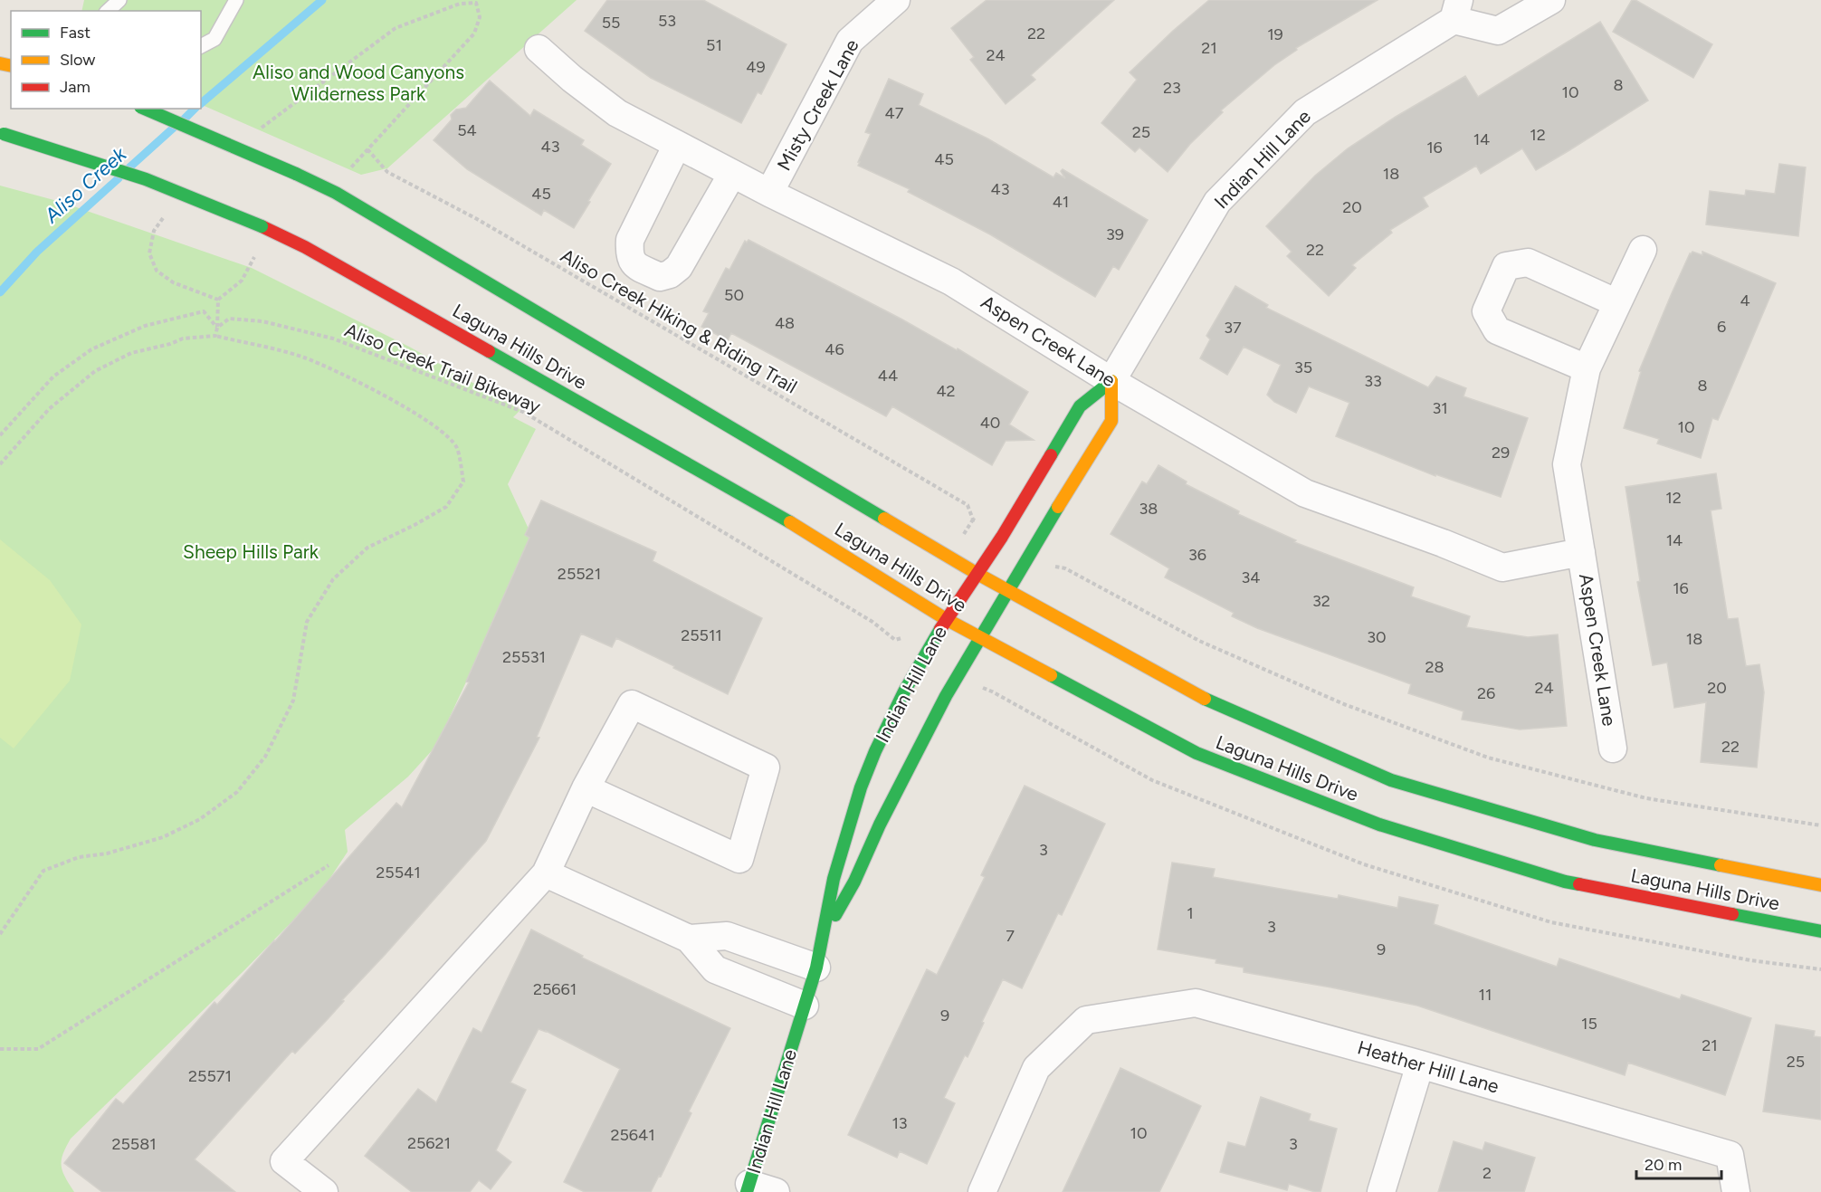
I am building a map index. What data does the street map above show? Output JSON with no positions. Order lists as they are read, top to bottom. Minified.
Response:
{"streets":{"main road":["Indian Hill Lane","Laguna Hills Drive"],"street":["Misty Creek Lane","Aspen Creek Lane","Heather Hill Lane"],"path":["Aliso Creek Hiking & Riding Trail","Aliso Creek Trail Bikeway"]},"crossings":[["Misty Creek Lane","Aspen Creek Lane"],["Indian Hill Lane","Aspen Creek Lane"],["Indian Hill Lane","Laguna Hills Drive"]],"water":["Aliso Creek"],"parks":["Aliso and Wood Canyons Wilderness Park","Sheep Hills Park"],"house_numbers":["53","55","22","19","51","21","24","49","8","23","10","47","54","25","12","14","43","16","45","18","43","45","41","20","39","22","50","4","48","6","37","46","35","44","33","8","42","31","40","10","29","12","38","14","36","25521","34","16","32","25511","30","18","25531","28","24","20","26","22","3","25541","1","3","7","9","25661","11","9","15","21","25","25571","13","10","25641","25621","25581","3","2"],"legend":["Fast","Slow","Jam"],"scale_bar":"20 m"}
